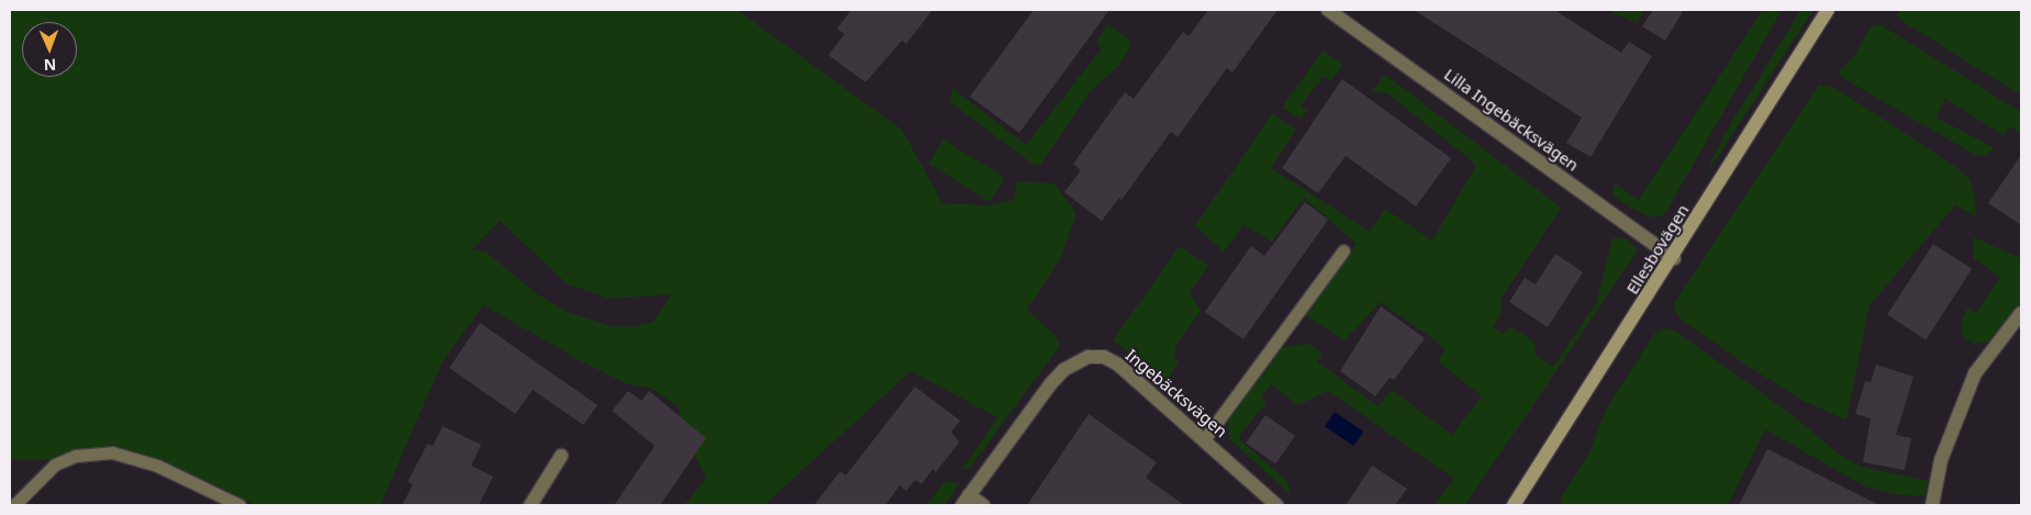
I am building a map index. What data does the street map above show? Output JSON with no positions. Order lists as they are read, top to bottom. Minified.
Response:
{"streets":{"main road":["Ellesbovägen"],"street":["Lilla Ingebäcksvägen","Ingebäcksvägen"]},"crossings":[["Lilla Ingebäcksvägen","Ellesbovägen"]],"north":"bottom"}
